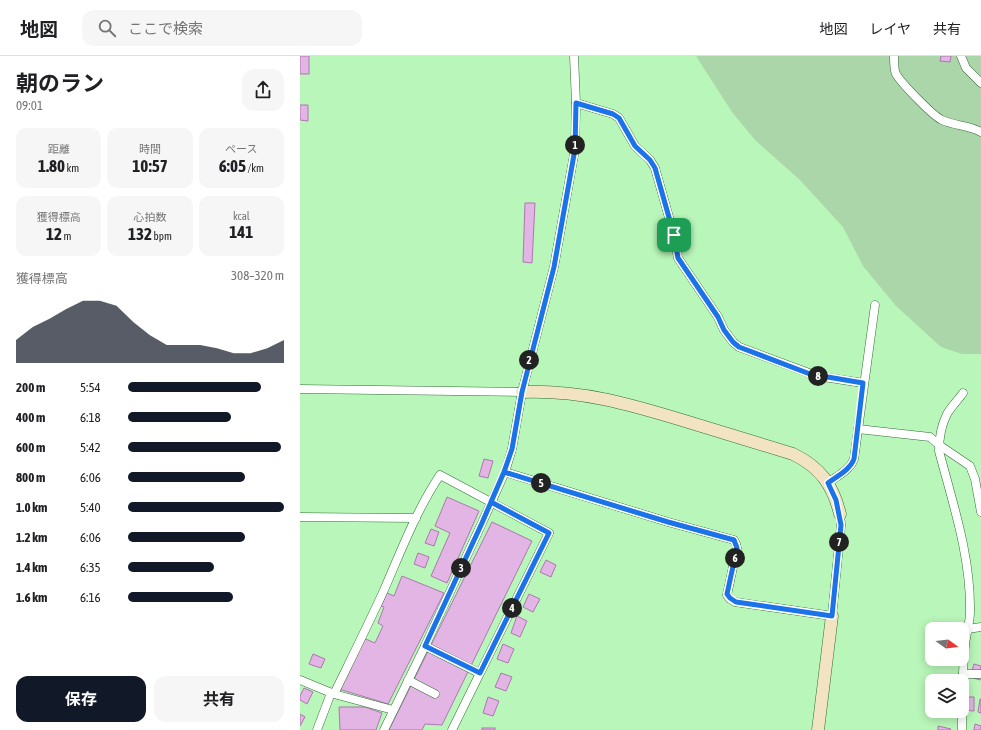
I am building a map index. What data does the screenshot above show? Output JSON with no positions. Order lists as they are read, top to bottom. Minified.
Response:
{"north":"right","page":{"header":"地図","search":"ここで検索","nav":["地図","レイヤ","共有"],"heading":["朝のラン","09:01"],"stats":[["距離","1.80 km"],["時間","10:57"],["ペース","6:05 /km"],["獲得標高","12 m"],["心拍数","132 bpm"],["kcal","141"]],"pins":["1","2","8","5","7","6","3","4"],"chart":["獲得標高","308–320 m"],"list":[{"name":"200 m","note":"5:54"},{"name":"400 m","note":"6:18"},{"name":"600 m","note":"5:42"},{"name":"800 m","note":"6:06"},{"name":"1.0 km","note":"5:40"},{"name":"1.2 km","note":"6:06"},{"name":"1.4 km","note":"6:35"},{"name":"1.6 km","note":"6:16"}],"buttons":["保存","共有"]}}
